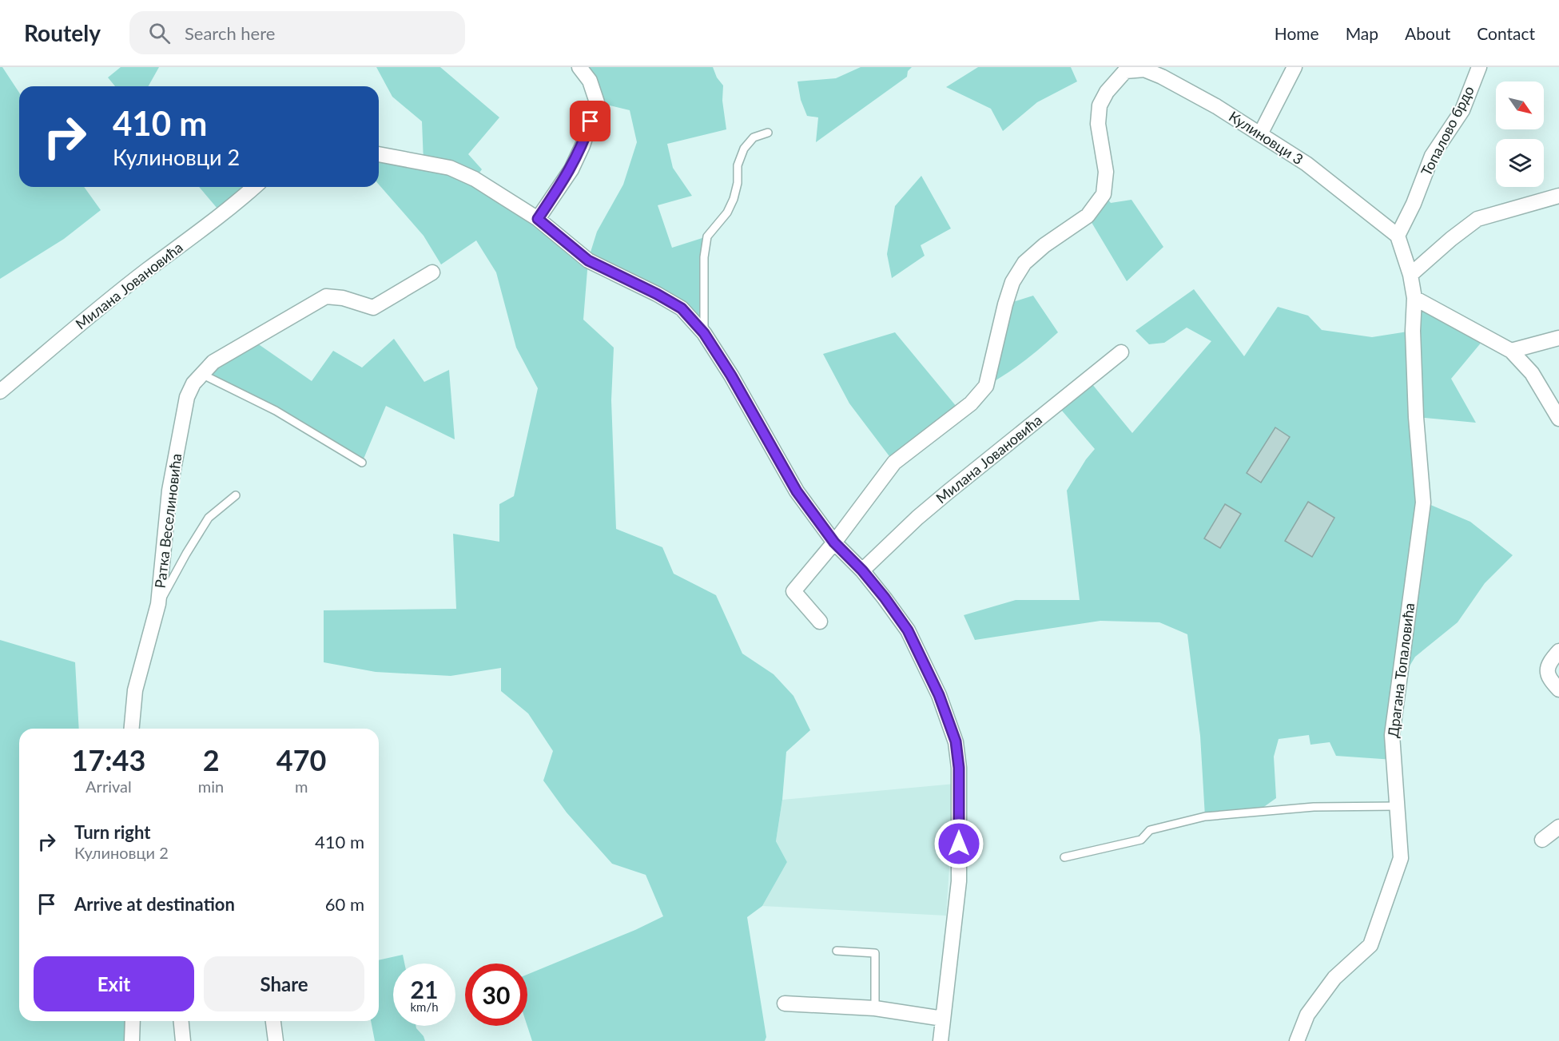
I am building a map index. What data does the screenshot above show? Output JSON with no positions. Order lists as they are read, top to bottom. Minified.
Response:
{"streets":{"street":["Топалово брдо","Кулиновци 3","Милана Јовановића","Ратка Веселиновића","Драгана Топаловића"]},"crossings":[["Топалово брдо","Кулиновци 3"]],"north":"bottom right","page":{"header":"Routely","search":"Search here","nav":["Home","Map","About","Contact"],"turn":["410 m","Кулиновци 2"],"eta":["17:43","Arrival","2","min","470","m"],"list":[{"name":"Turn right","note":"Кулиновци 2","value":"410 m"},{"name":"Arrive at destination","value":"60 m"}],"buttons":["Exit","Share"],"speed":"21 km/h","limit":"30"}}
